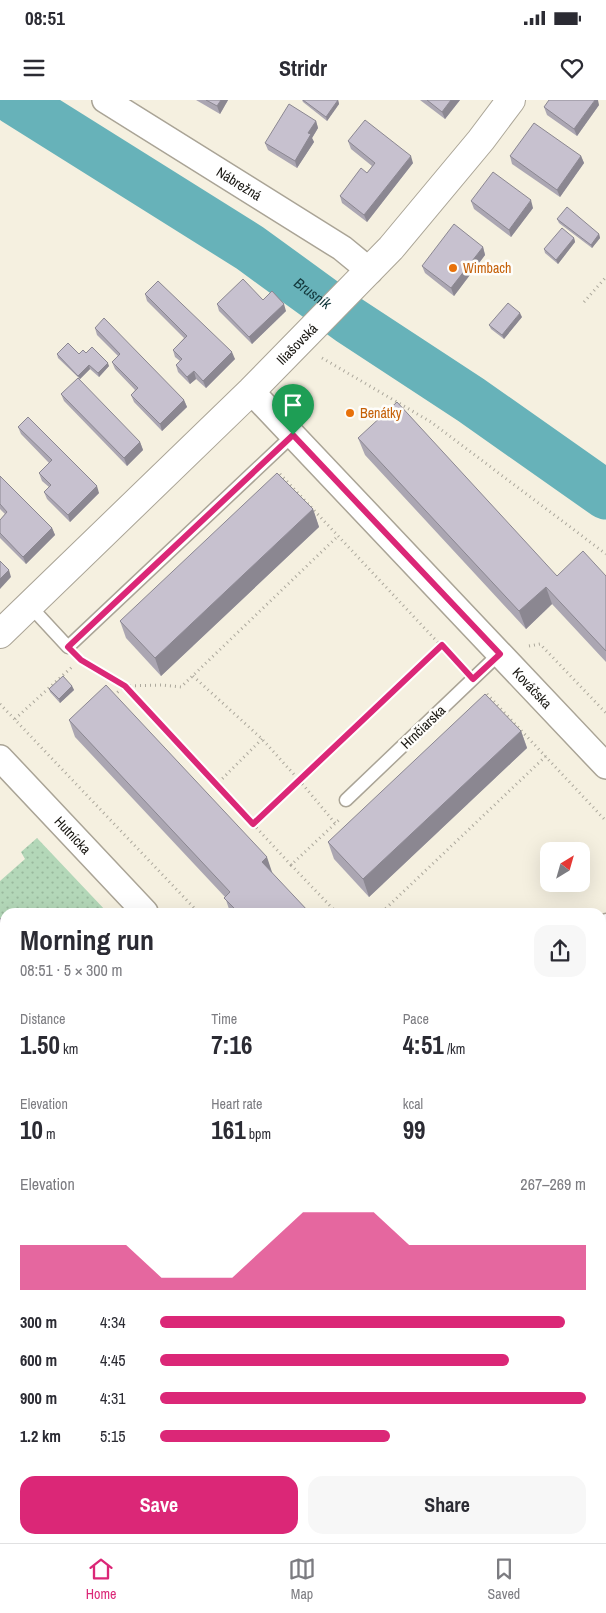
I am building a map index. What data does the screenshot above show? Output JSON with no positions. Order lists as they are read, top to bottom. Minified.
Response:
{"streets":{"street":["Nábrežná","Iliašovská","Kováčska","Hutnícka"],"lane":["Hrnčiarska"]},"crossings":[["Nábrežná","Iliašovská"],["Iliašovská","Kováčska"],["Kováčska","Hrnčiarska"]],"water":["Brusník"],"places":["Wimbach","Benátky"],"north":"top right","page":{"status":"08:51","header":"Stridr","heading":["Morning run","08:51 · 5 × 300 m"],"stats":[["Distance","1.50 km"],["Time","7:16"],["Pace","4:51 /km"],["Elevation","10 m"],["Heart rate","161 bpm"],["kcal","99"]],"chart":["Elevation","267–269 m"],"list":[{"name":"300 m","note":"4:34"},{"name":"600 m","note":"4:45"},{"name":"900 m","note":"4:31"},{"name":"1.2 km","note":"5:15"}],"buttons":["Save","Share"],"tabs":["Home","Map","Saved"]}}
